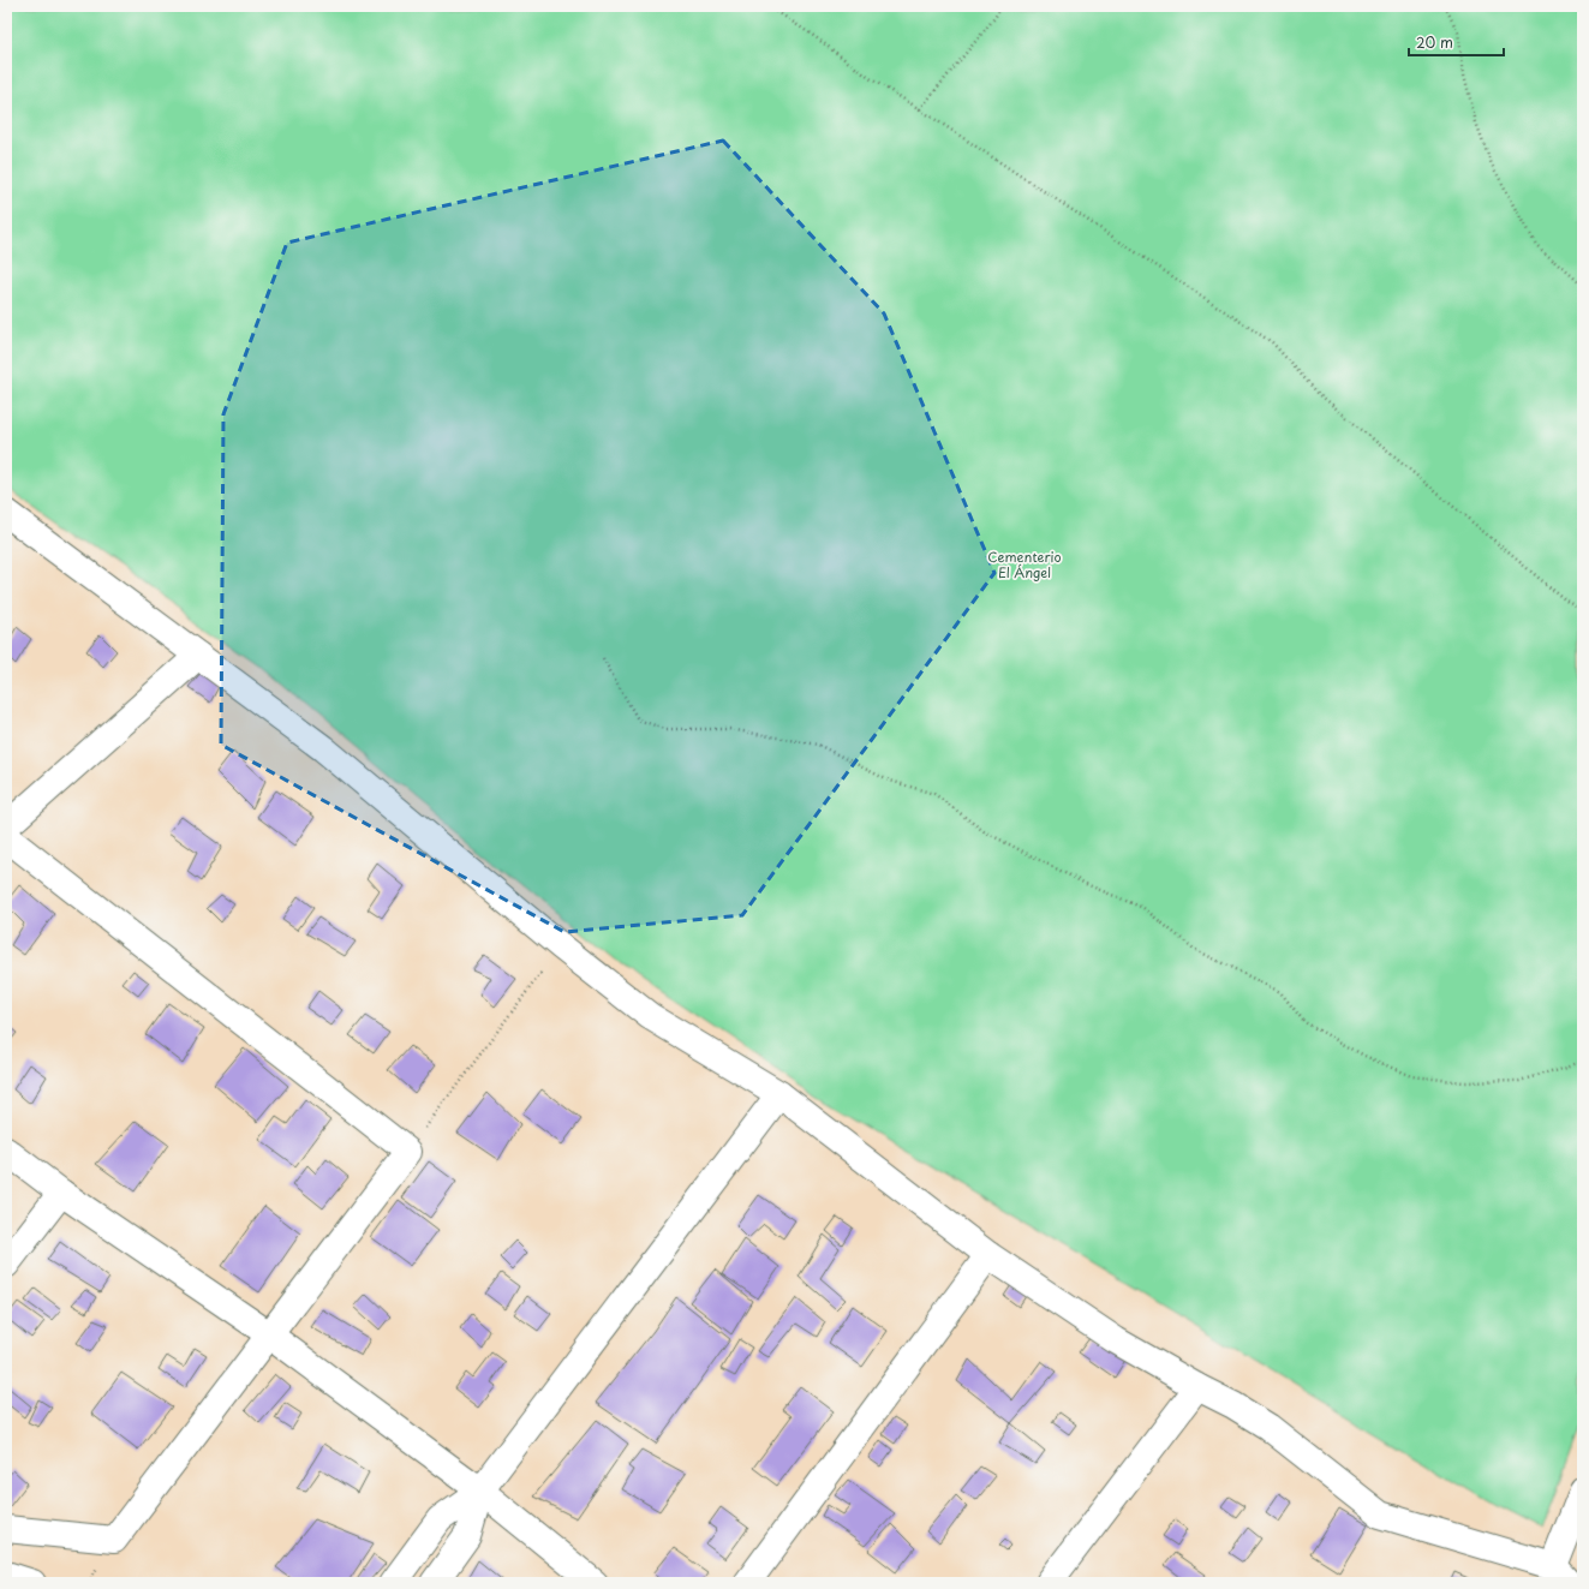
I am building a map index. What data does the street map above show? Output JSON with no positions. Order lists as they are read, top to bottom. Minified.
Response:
{"parks":["Cementerio El Ángel"],"scale_bar":"20 m"}
